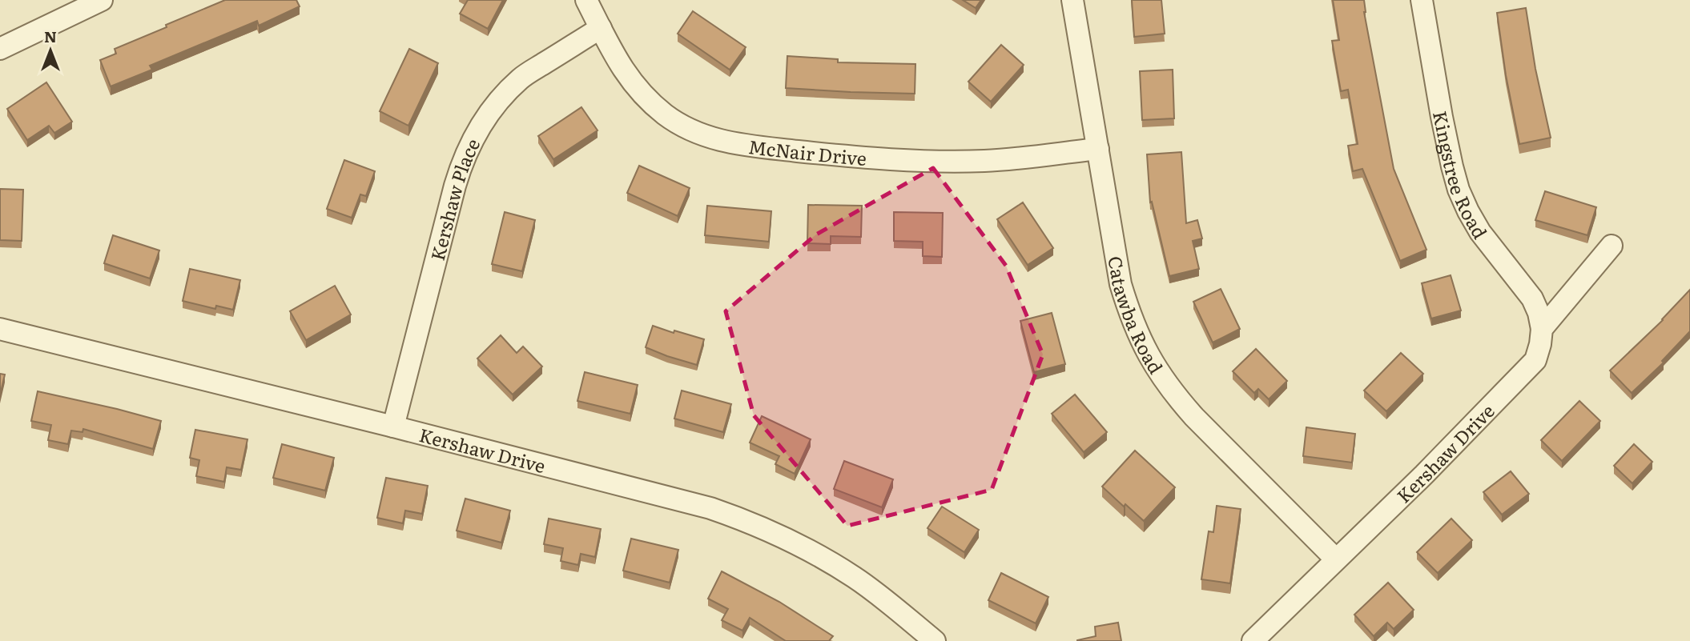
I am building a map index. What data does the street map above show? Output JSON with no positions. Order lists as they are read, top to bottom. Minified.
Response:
{"streets":{"street":["McNair Drive","Kingstree Road","Kershaw Place","Catawba Road","Kershaw Drive"]},"crossings":[["McNair Drive","Kershaw Place"],["McNair Drive","Catawba Road"],["Kingstree Road","Kershaw Drive"],["Kershaw Place","Kershaw Drive"],["Catawba Road","Kershaw Drive"]],"north":"top"}
